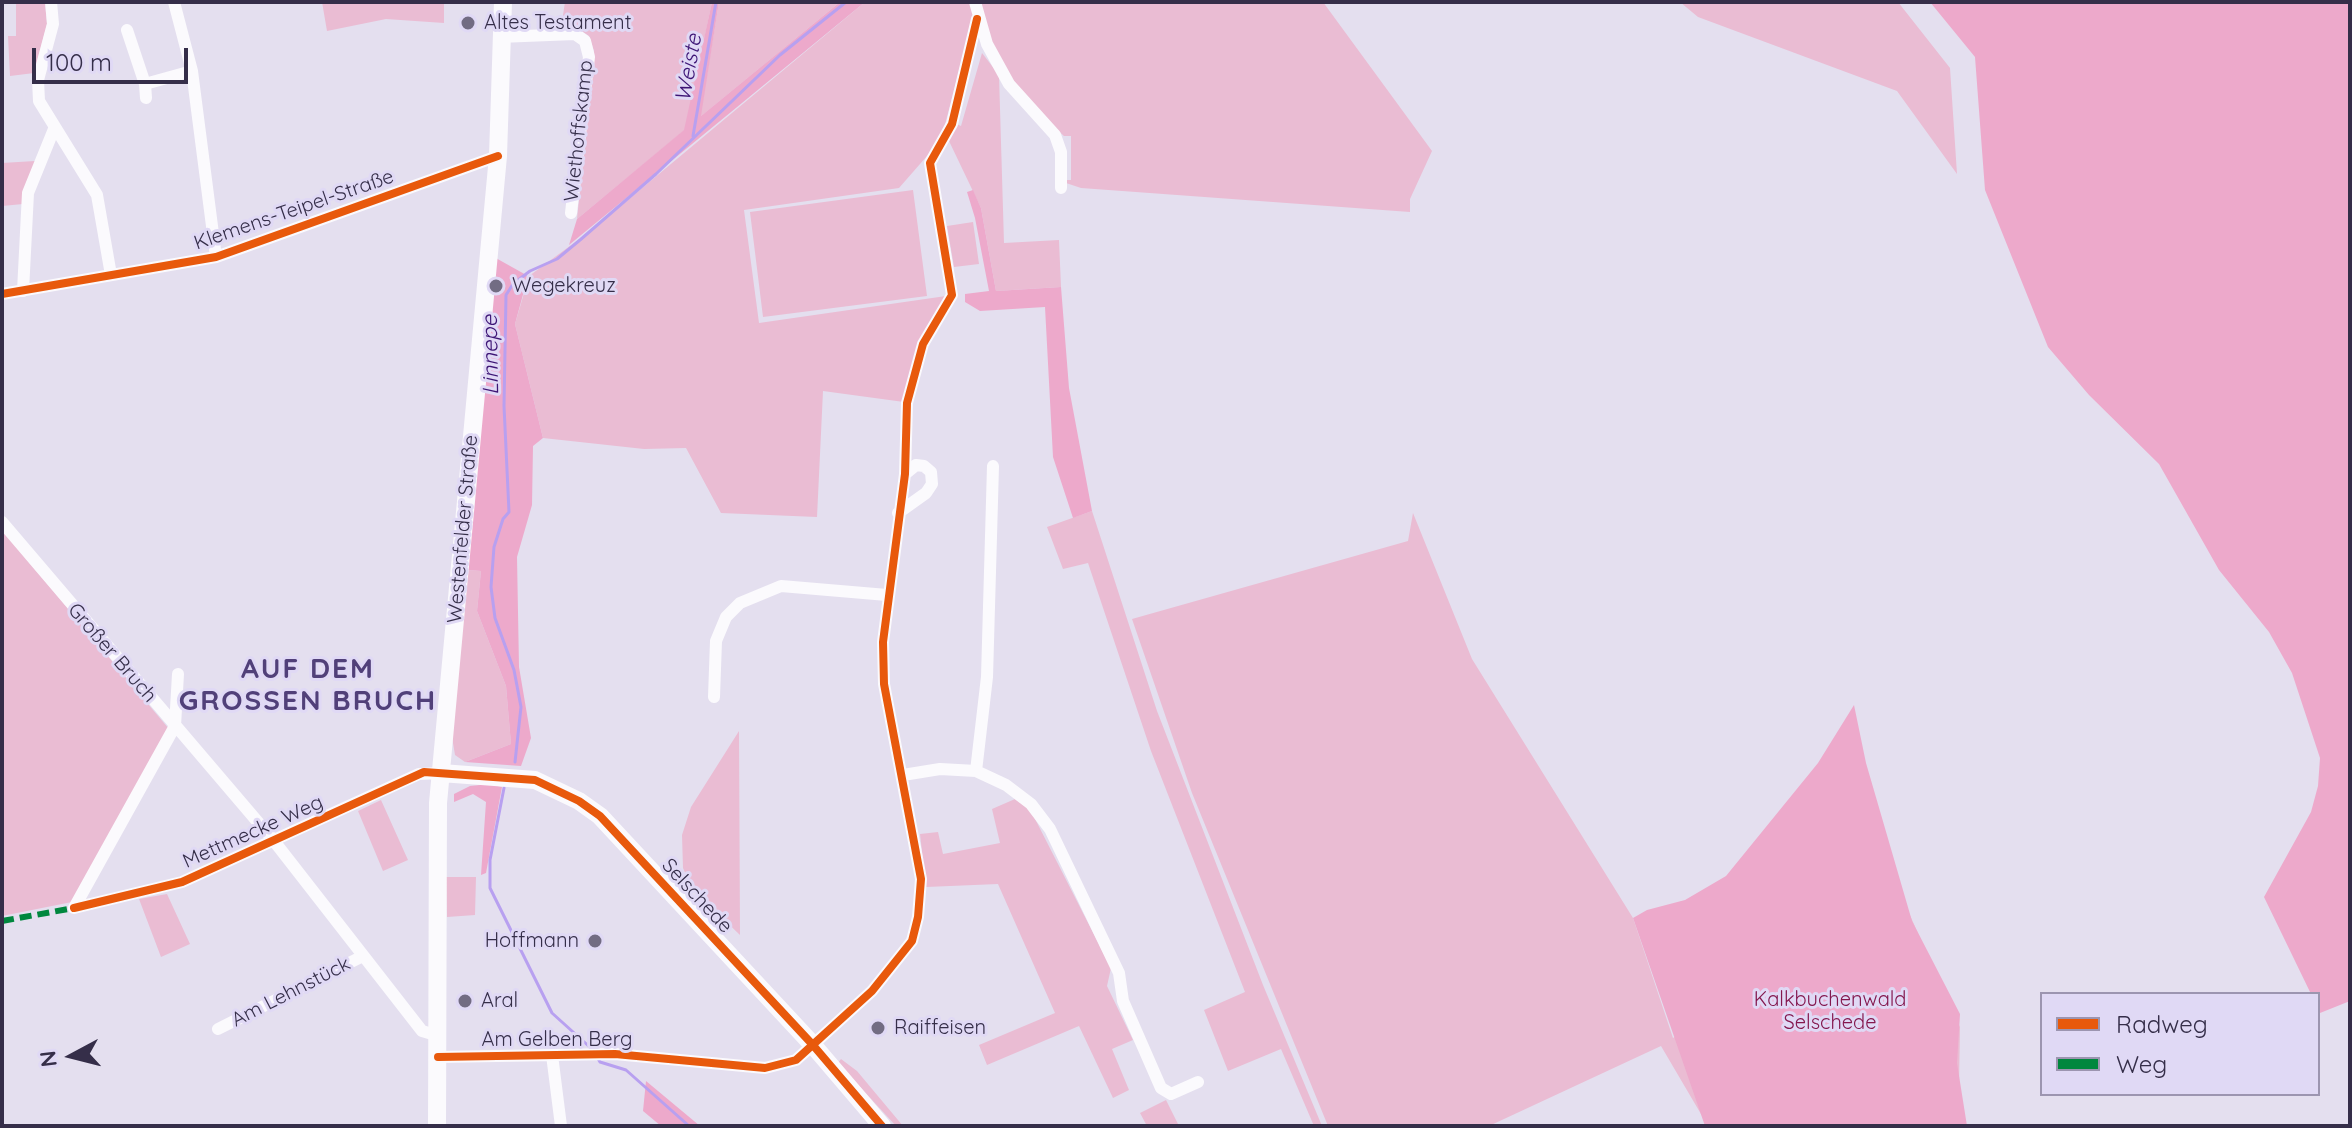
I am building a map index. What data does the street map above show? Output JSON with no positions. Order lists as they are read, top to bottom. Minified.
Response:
{"streets":{"main road":["Westenfelder Straße","Selschede"],"street":["Wiethoffskamp","Klemens-Teipel-Straße","Großer Bruch","Mettmecke Weg","Am Lehnstück","Am Gelben Berg"]},"crossings":[["Wiethoffskamp","Westenfelder Straße"],["Klemens-Teipel-Straße","Westenfelder Straße"],["Westenfelder Straße","Großer Bruch"],["Westenfelder Straße","Mettmecke Weg"],["Westenfelder Straße","Selschede"],["Westenfelder Straße","Am Gelben Berg"],["Großer Bruch","Mettmecke Weg"],["Großer Bruch","Am Lehnstück"],["Mettmecke Weg","Selschede"],["Selschede","Am Gelben Berg"]],"districts":["AUF DEM GROSSEN BRUCH"],"water":["Weiste","Linnepe"],"parks":["Kalkbuchenwald Selschede"],"places":["Altes Testament","Wegekreuz","Hoffmann","Aral","Raiffeisen"],"legend":["Radweg","Weg"],"scale_bar":"100 m","north":"left"}
